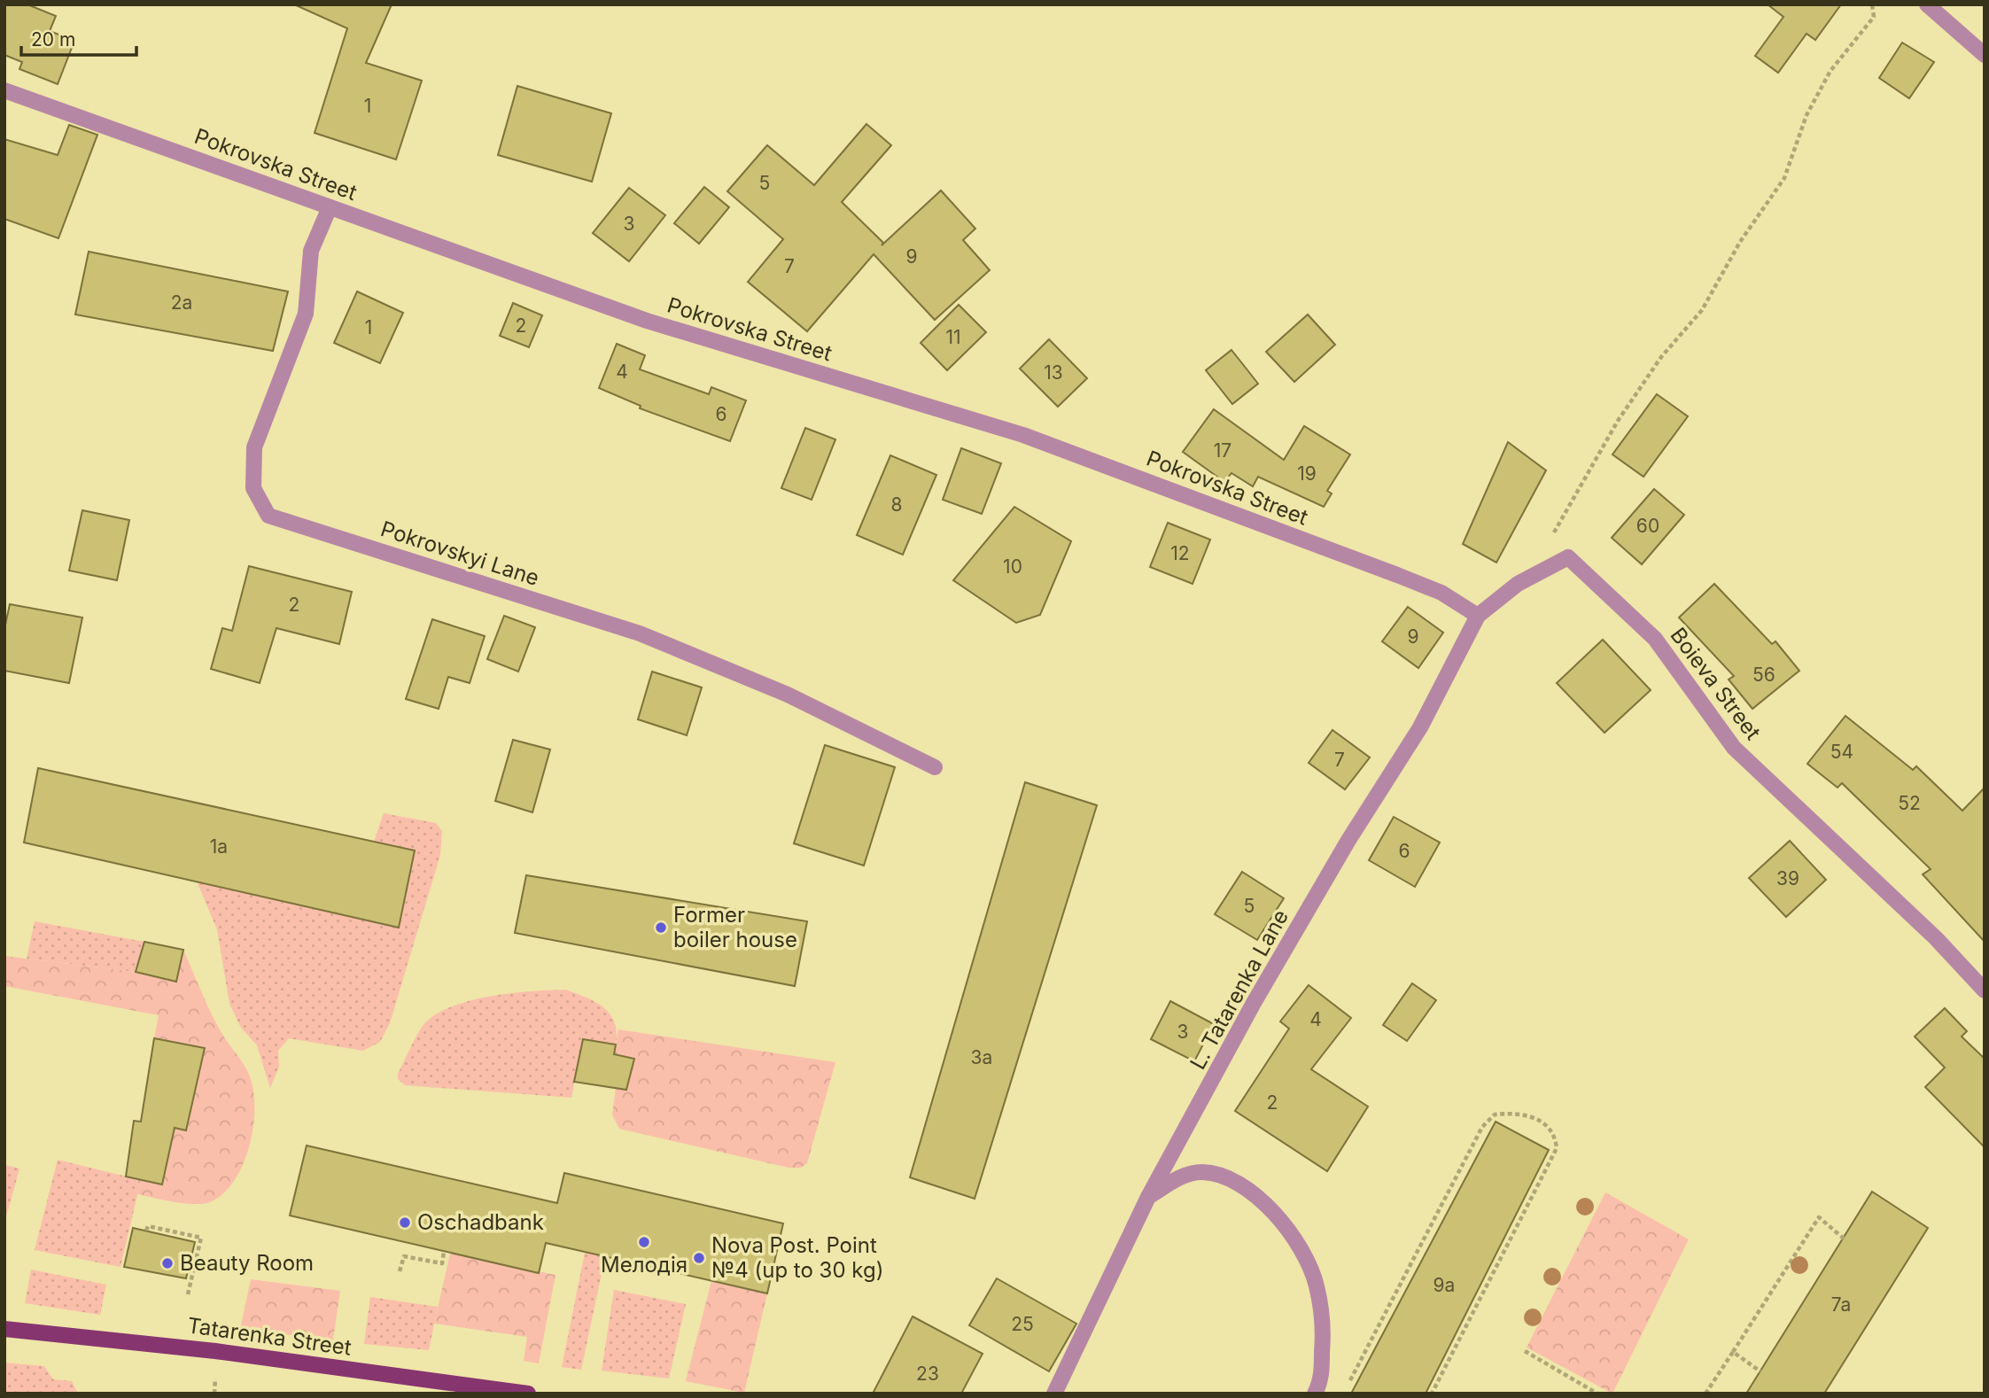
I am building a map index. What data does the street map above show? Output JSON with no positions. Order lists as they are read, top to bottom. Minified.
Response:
{"streets":{"main road":["Tatarenka Street"],"street":["Pokrovska Street","Pokrovskyi Lane","Boieva Street","L. Tatarenka Lane"]},"crossings":[["Pokrovska Street","Pokrovskyi Lane"],["Pokrovska Street","L. Tatarenka Lane"]],"places":["Former boiler house","Oschadbank","Мелодія","Nova Post. Point №4 (up to 30 kg)","Beauty Room"],"house_numbers":["1","5","3","9","7","2а","2","1","11","4","13","6","17","19","8","60","12","10","2","9","56","54","7","52","1а","6","39","5","4","3","3а","2","9а","7а","25","23"],"scale_bar":"20 m"}
